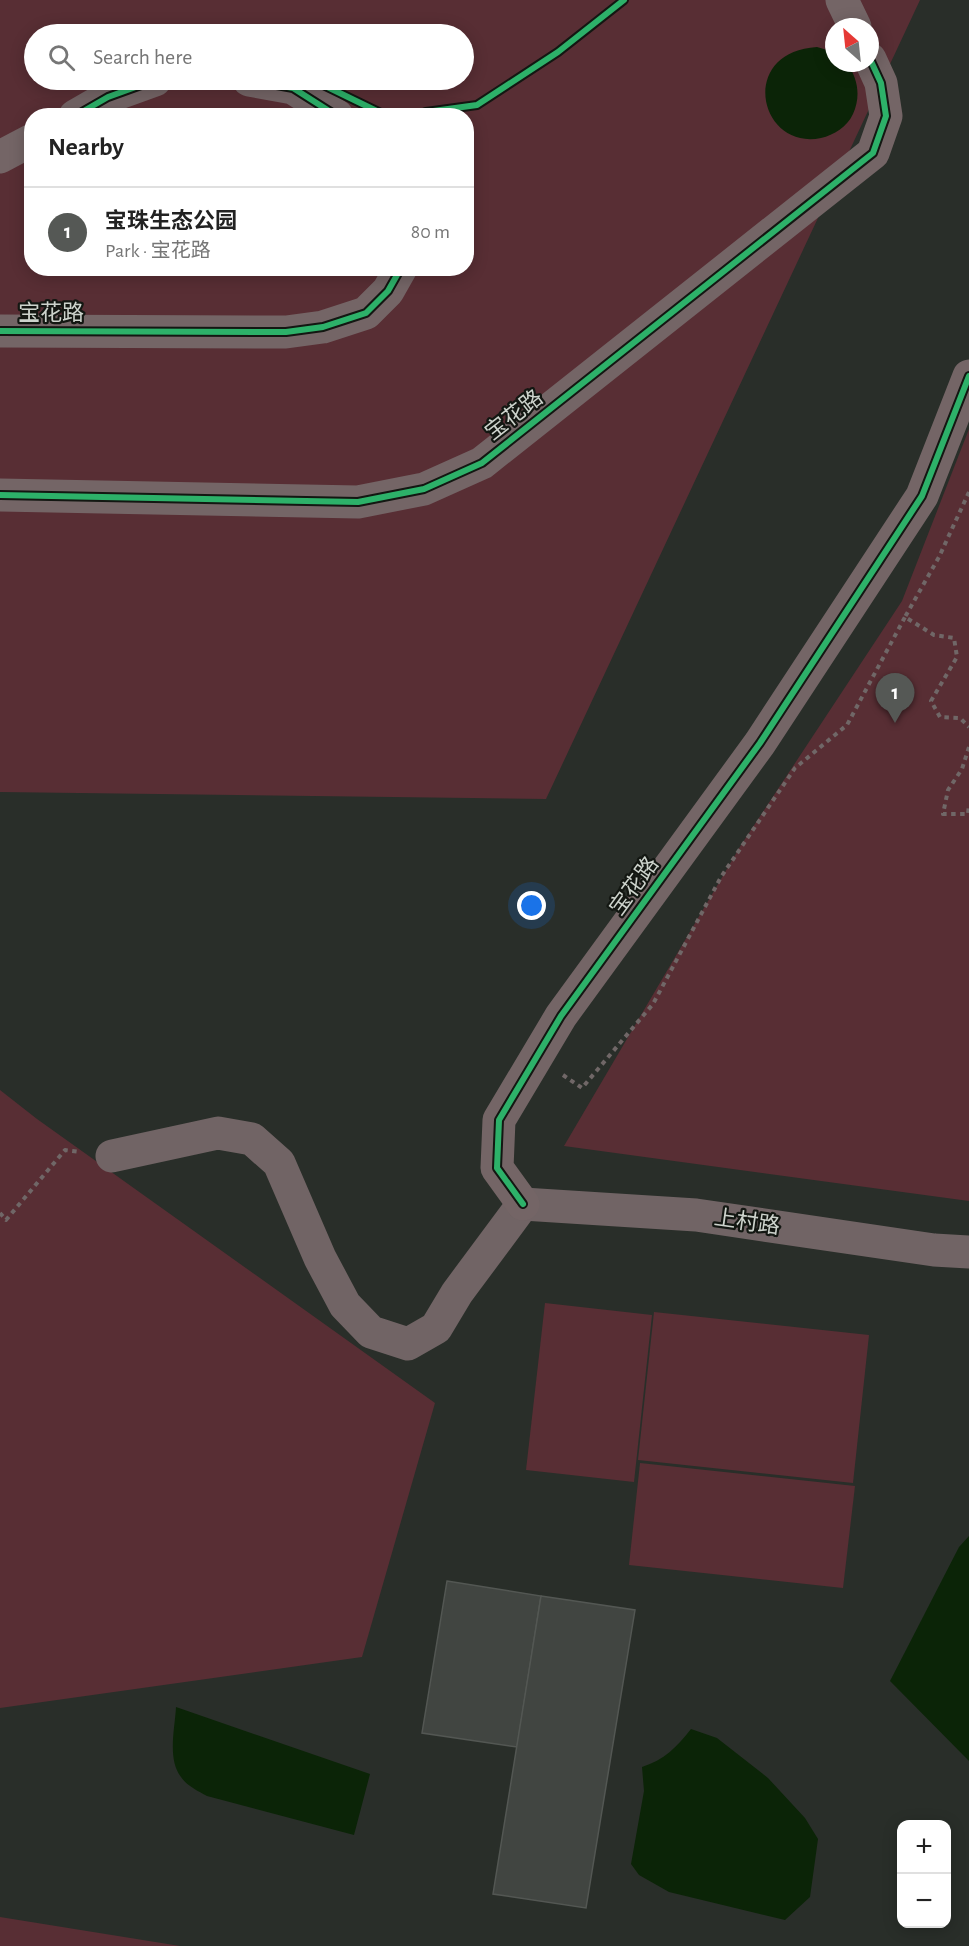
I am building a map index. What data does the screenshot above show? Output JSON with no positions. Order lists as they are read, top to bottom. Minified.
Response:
{"streets":{"main road":["宝花路"],"street":["上村路"]},"crossings":[["宝花路","上村路"]],"north":"top left","page":{"search":"Search here","heading":"Nearby","list":[{"mark":"1","name":"宝珠生态公园","note":"Park · 宝花路","value":"80 m"}],"pins":"1","map_buttons":["+","−"]}}
